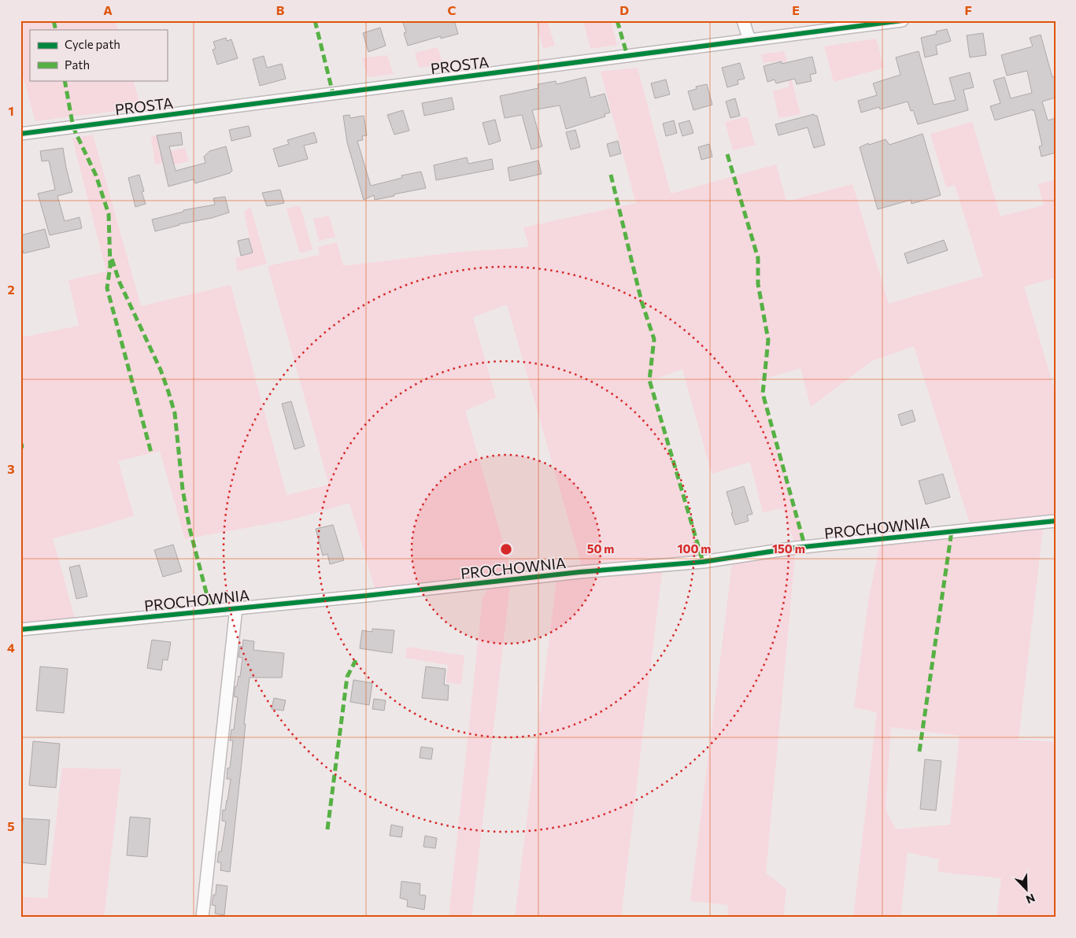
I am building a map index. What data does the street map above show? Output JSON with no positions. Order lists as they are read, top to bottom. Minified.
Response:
{"streets":{"street":["PROSTA","PROCHOWNIA"]},"legend":["Cycle path","Path"],"north":"bottom right","grid":{"columns":["A","B","C","D","E","F"],"rows":["1","2","3","4","5"]},"rings":["50 m","100 m","150 m"]}
